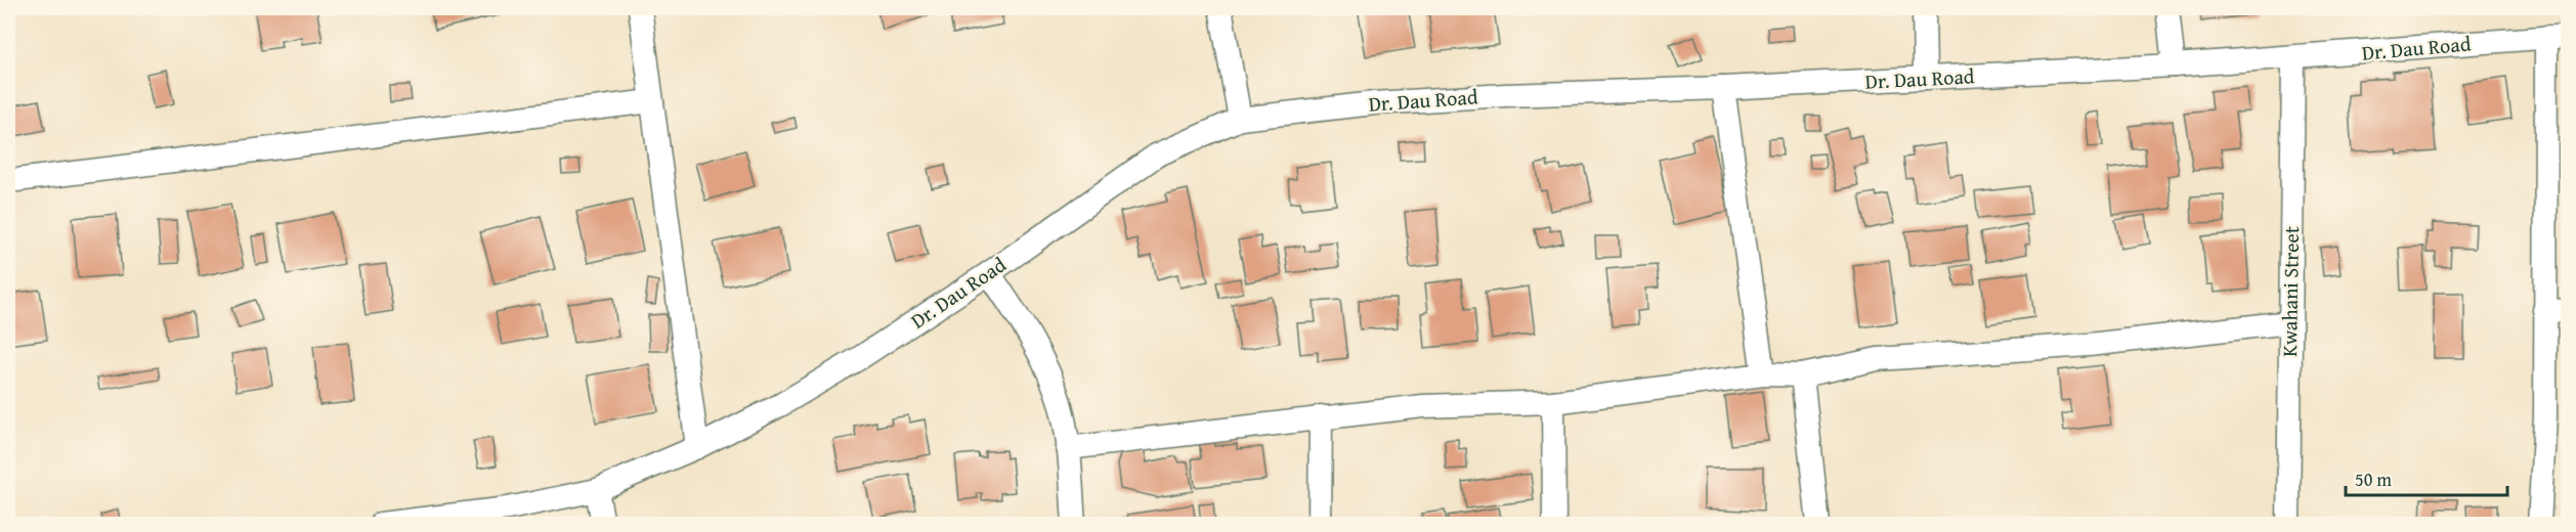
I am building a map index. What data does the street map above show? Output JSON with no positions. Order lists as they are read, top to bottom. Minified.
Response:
{"streets":{"street":["Dr. Dau Road","Kwahani Street"]},"crossings":[["Dr. Dau Road","Kwahani Street"]],"scale_bar":"50 m"}
